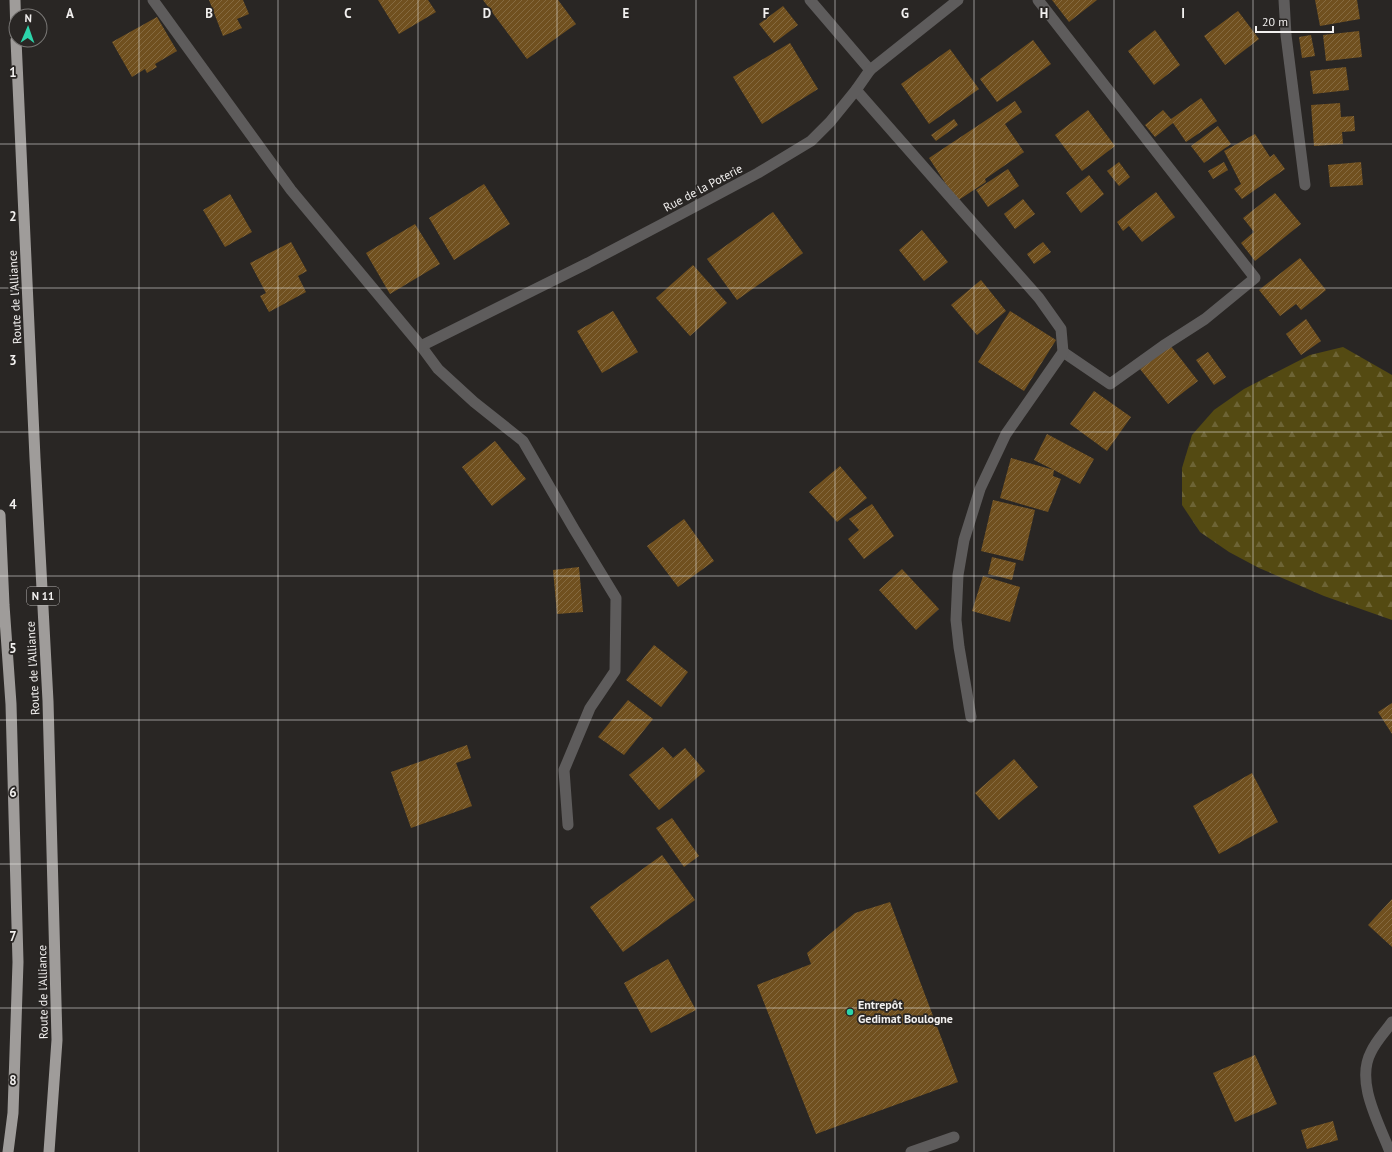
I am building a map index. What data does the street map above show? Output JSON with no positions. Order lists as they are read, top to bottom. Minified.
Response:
{"streets":{"highway":["Route de l'Alliance","N 11"],"street":["Rue de la Poterie"]},"places":["Entrepôt Gedimat Boulogne"],"scale_bar":"20 m","north":"top","grid":{"columns":["A","B","C","D","E","F","G","H","I"],"rows":["1","2","3","4","5","6","7","8"]}}
